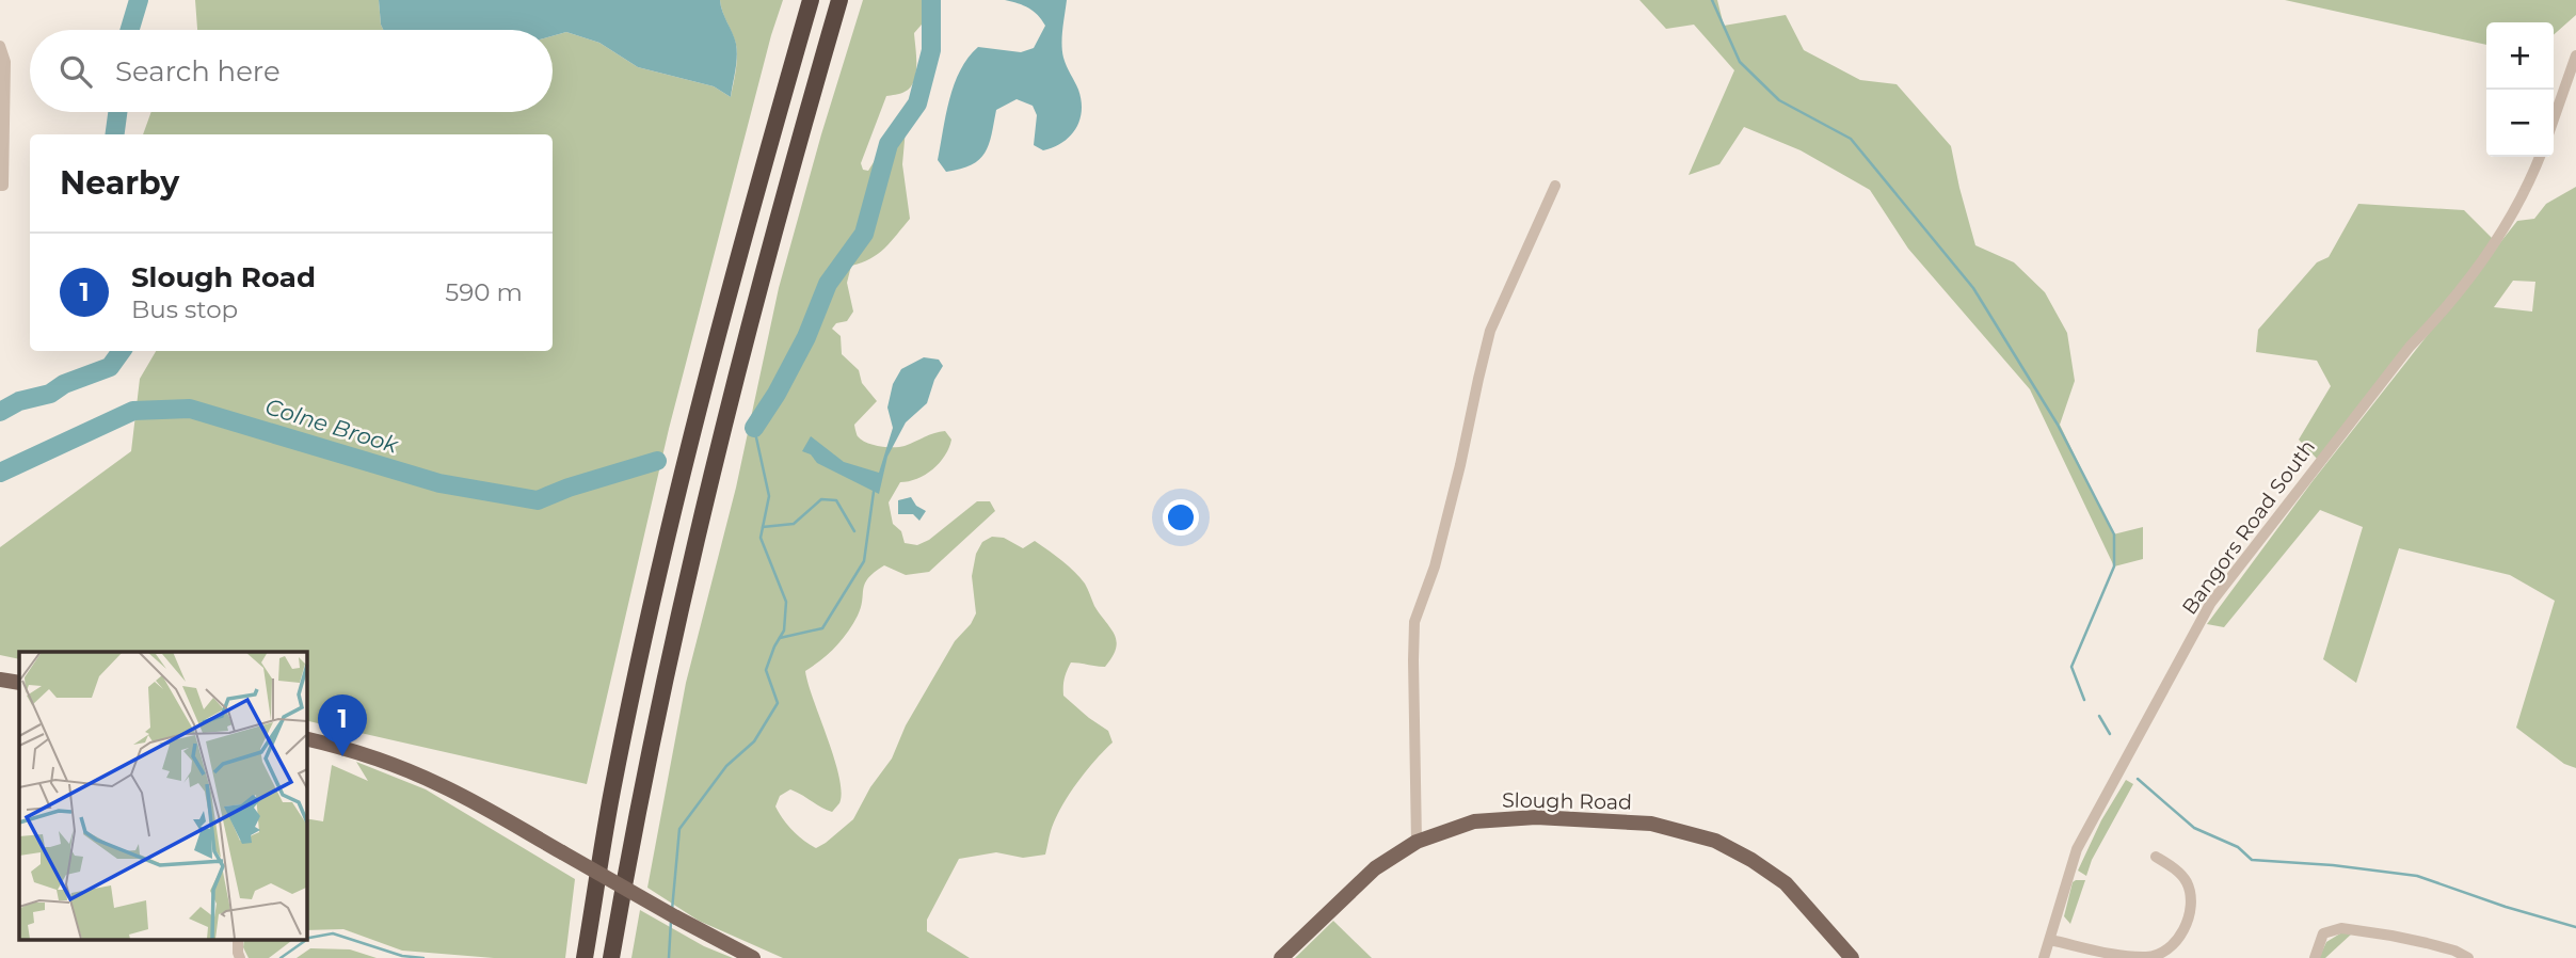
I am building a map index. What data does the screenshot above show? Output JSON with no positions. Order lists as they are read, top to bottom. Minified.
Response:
{"streets":{"main road":["Slough Road"],"street":["Bangors Road South"]},"water":["Colne Brook"],"page":{"map_buttons":["+","−"],"search":"Search here","heading":"Nearby","list":[{"mark":"1","name":"Slough Road","note":"Bus stop","value":"590 m"}],"pins":"1"}}
